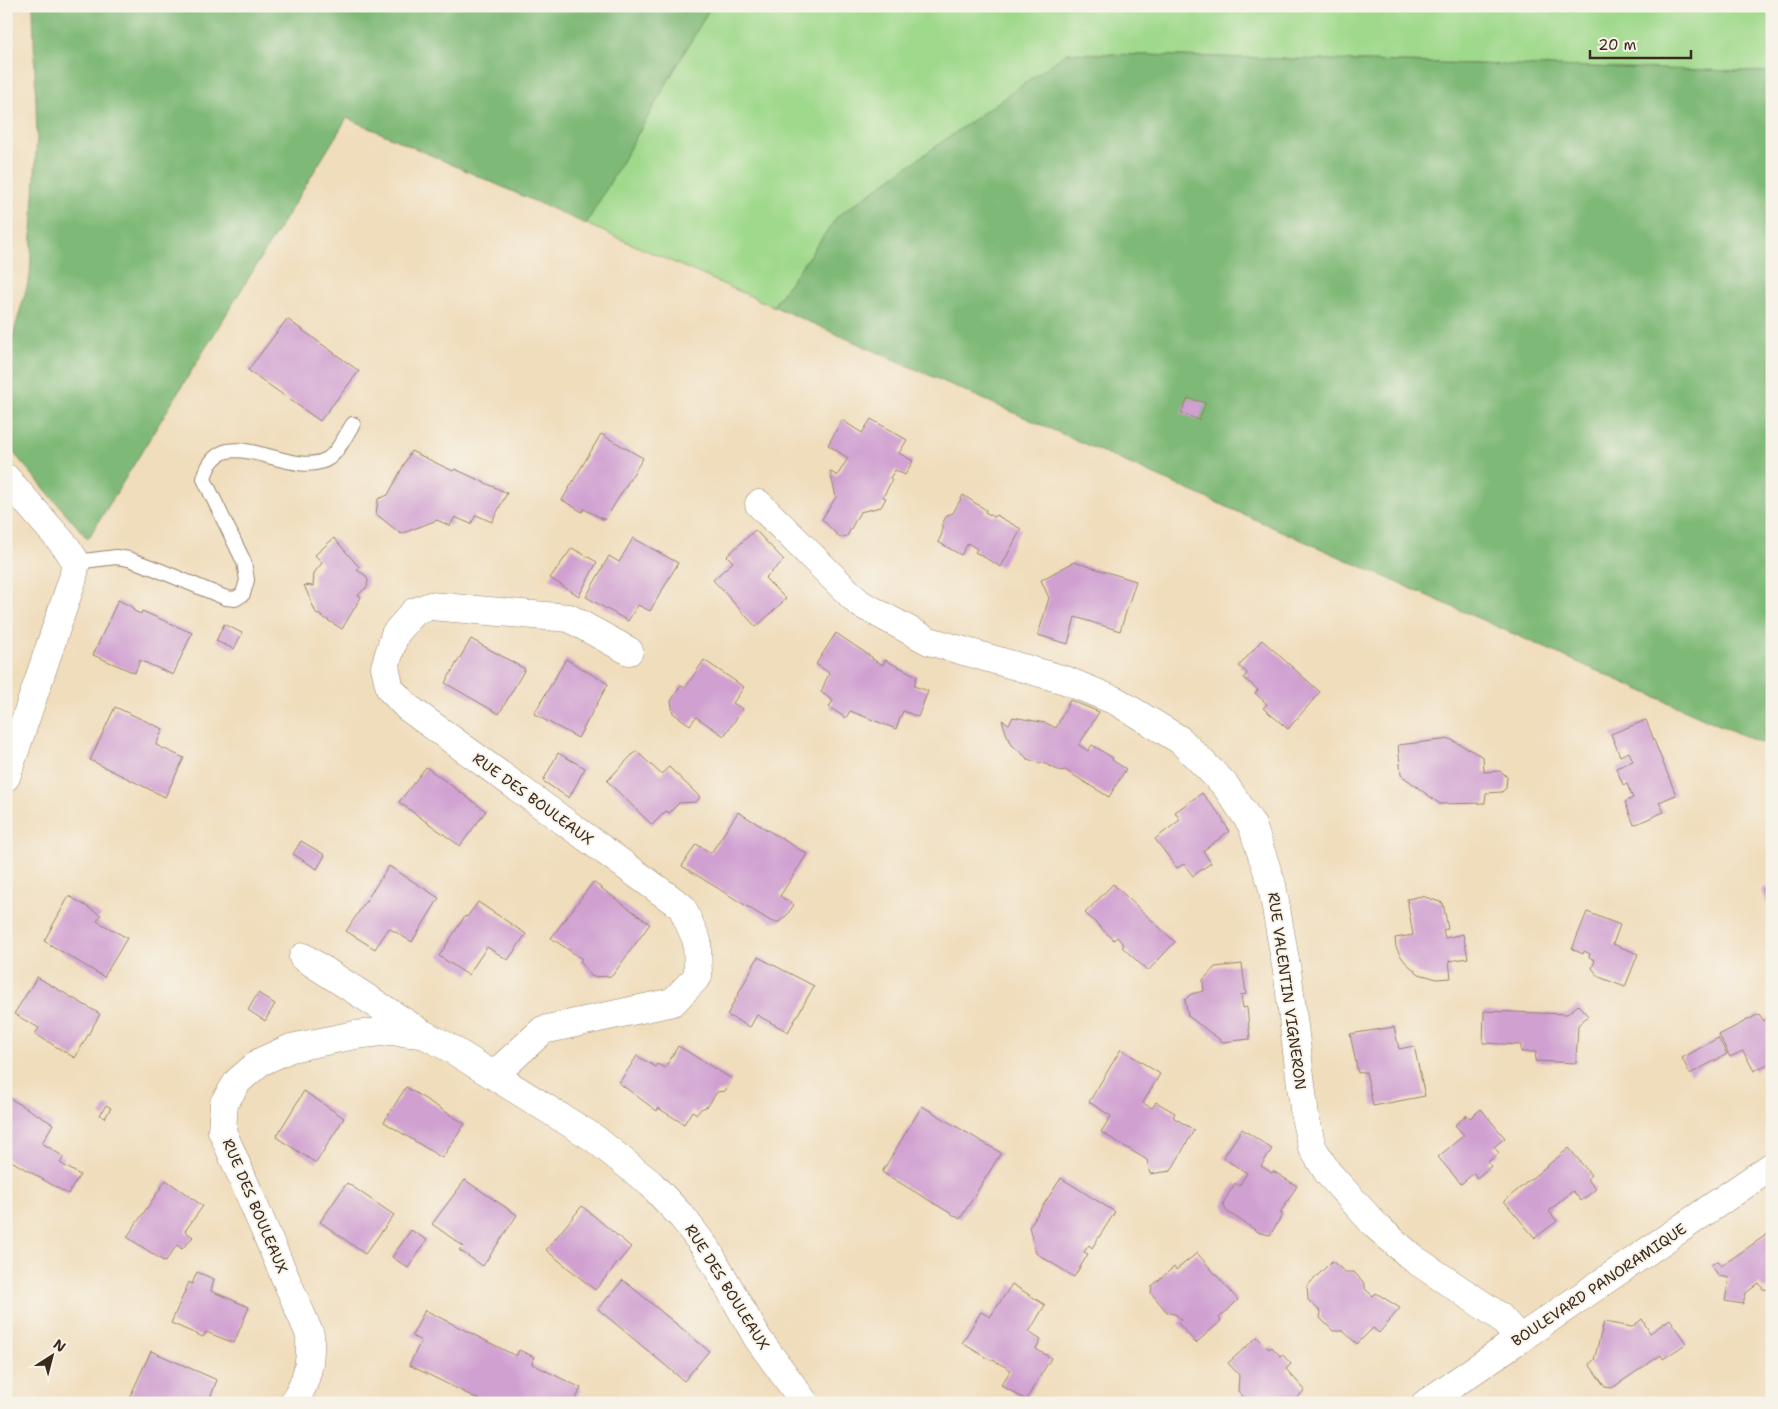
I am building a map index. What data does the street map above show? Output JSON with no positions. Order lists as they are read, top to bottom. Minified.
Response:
{"streets":{"street":["RUE DES BOULEAUX","RUE VALENTIN VIGNERON","BOULEVARD PANORAMIQUE"]},"crossings":[["RUE VALENTIN VIGNERON","BOULEVARD PANORAMIQUE"]],"scale_bar":"20 m","north":"top right"}
